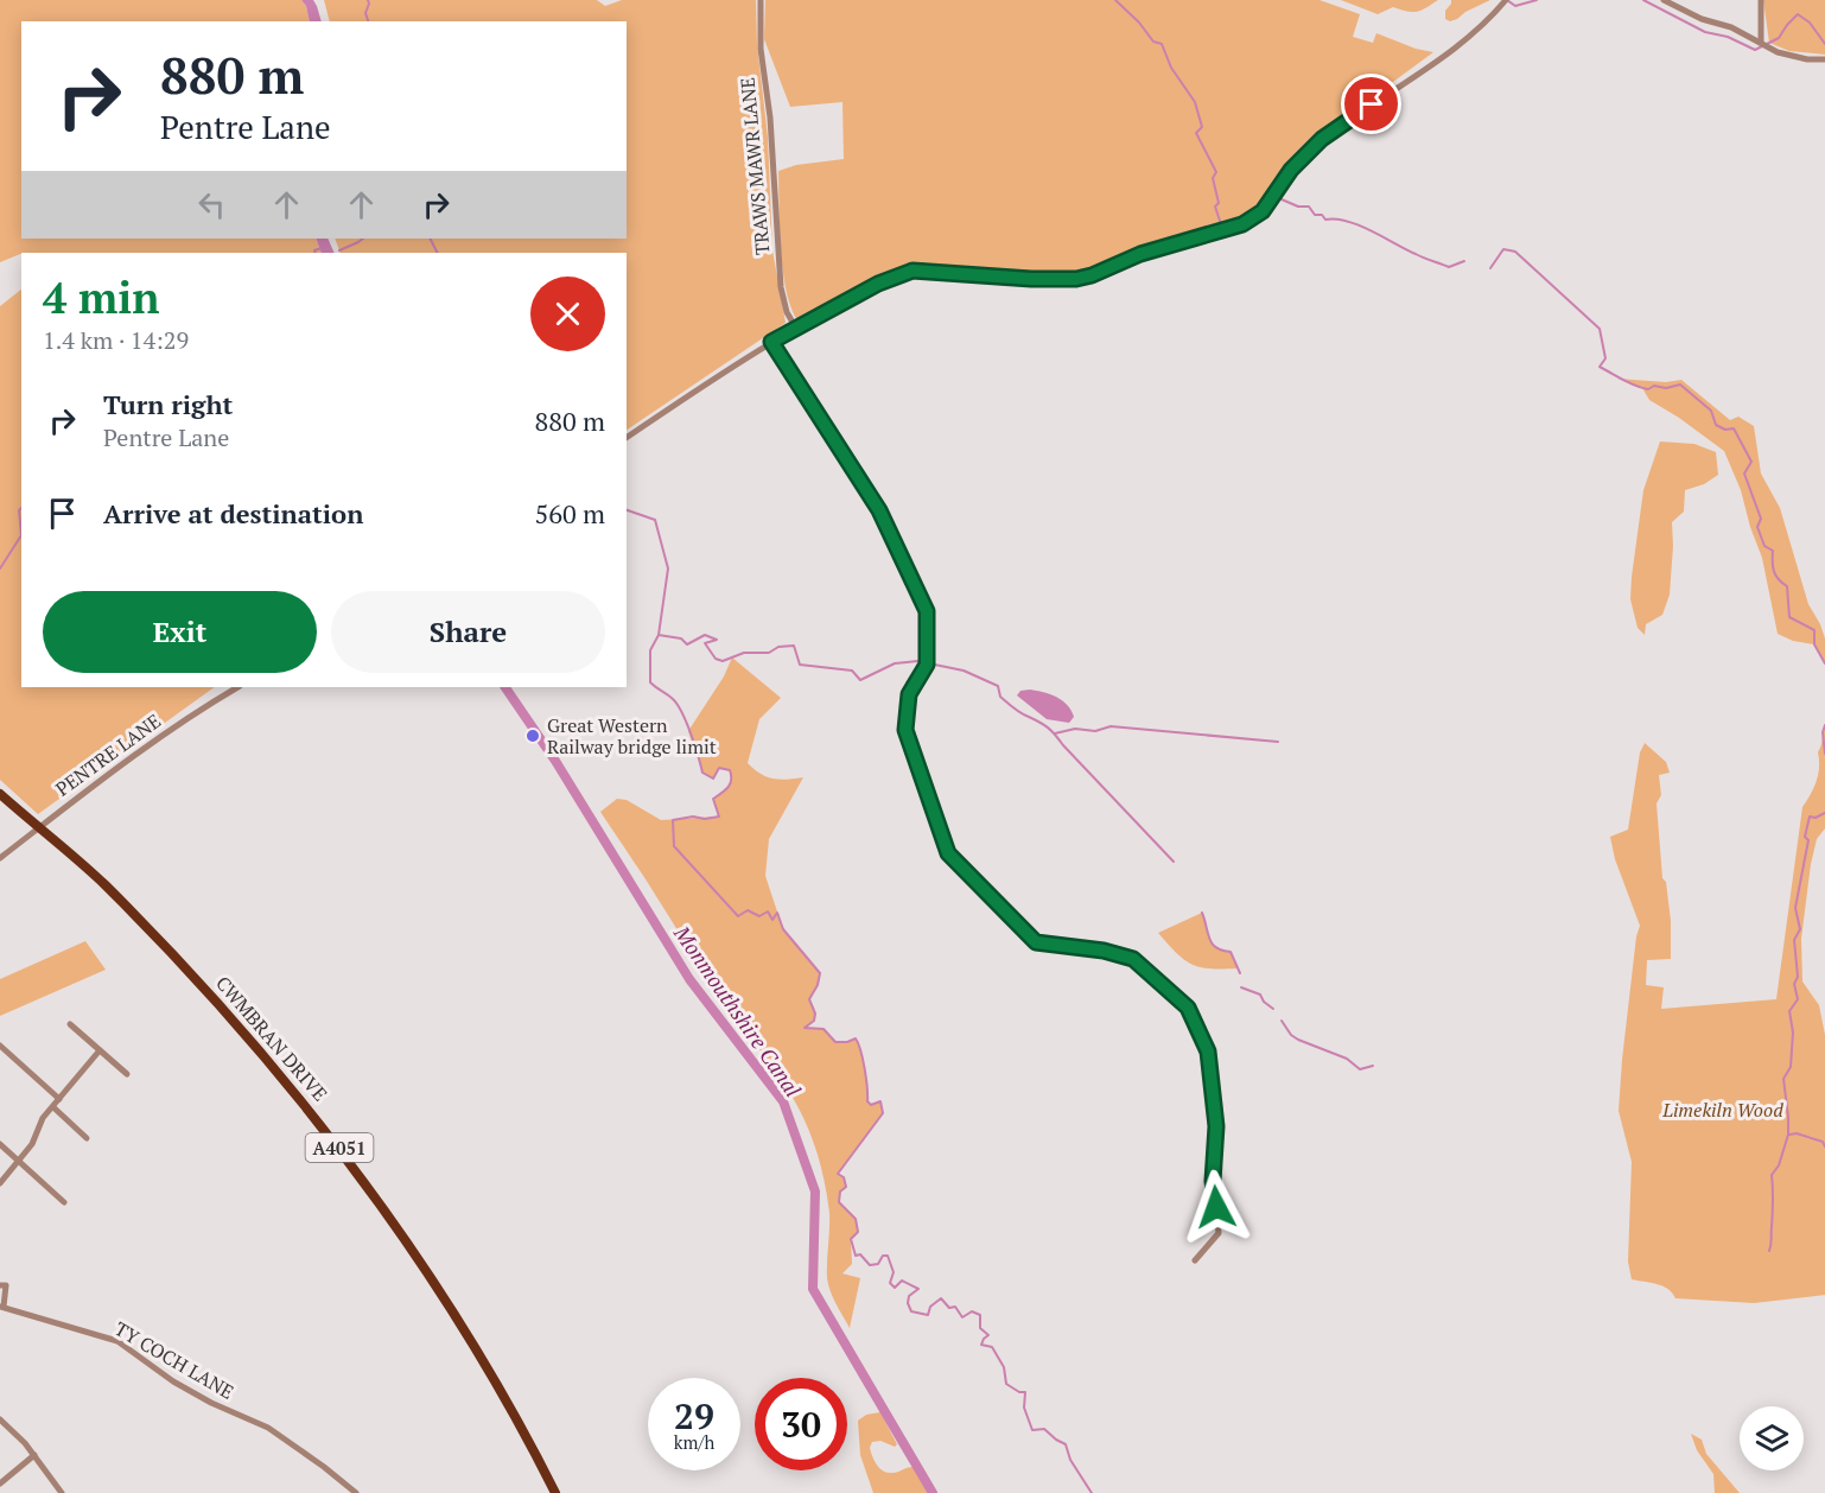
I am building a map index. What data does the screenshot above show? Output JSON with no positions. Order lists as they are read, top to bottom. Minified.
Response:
{"streets":{"main road":["CWMBRAN DRIVE","A4051"],"street":["TRAWS MAWR LANE","PENTRE LANE","TY COCH LANE"]},"water":["Monmouthshire Canal"],"parks":["Limekiln Wood"],"places":["Great Western Railway bridge limit"],"page":{"turn":["880 m","Pentre Lane"],"heading":["4 min","1.4 km · 14:29"],"list":[{"name":"Turn right","note":"Pentre Lane","value":"880 m"},{"name":"Arrive at destination","value":"560 m"}],"buttons":["Exit","Share"],"speed":"29 km/h","limit":"30"}}
